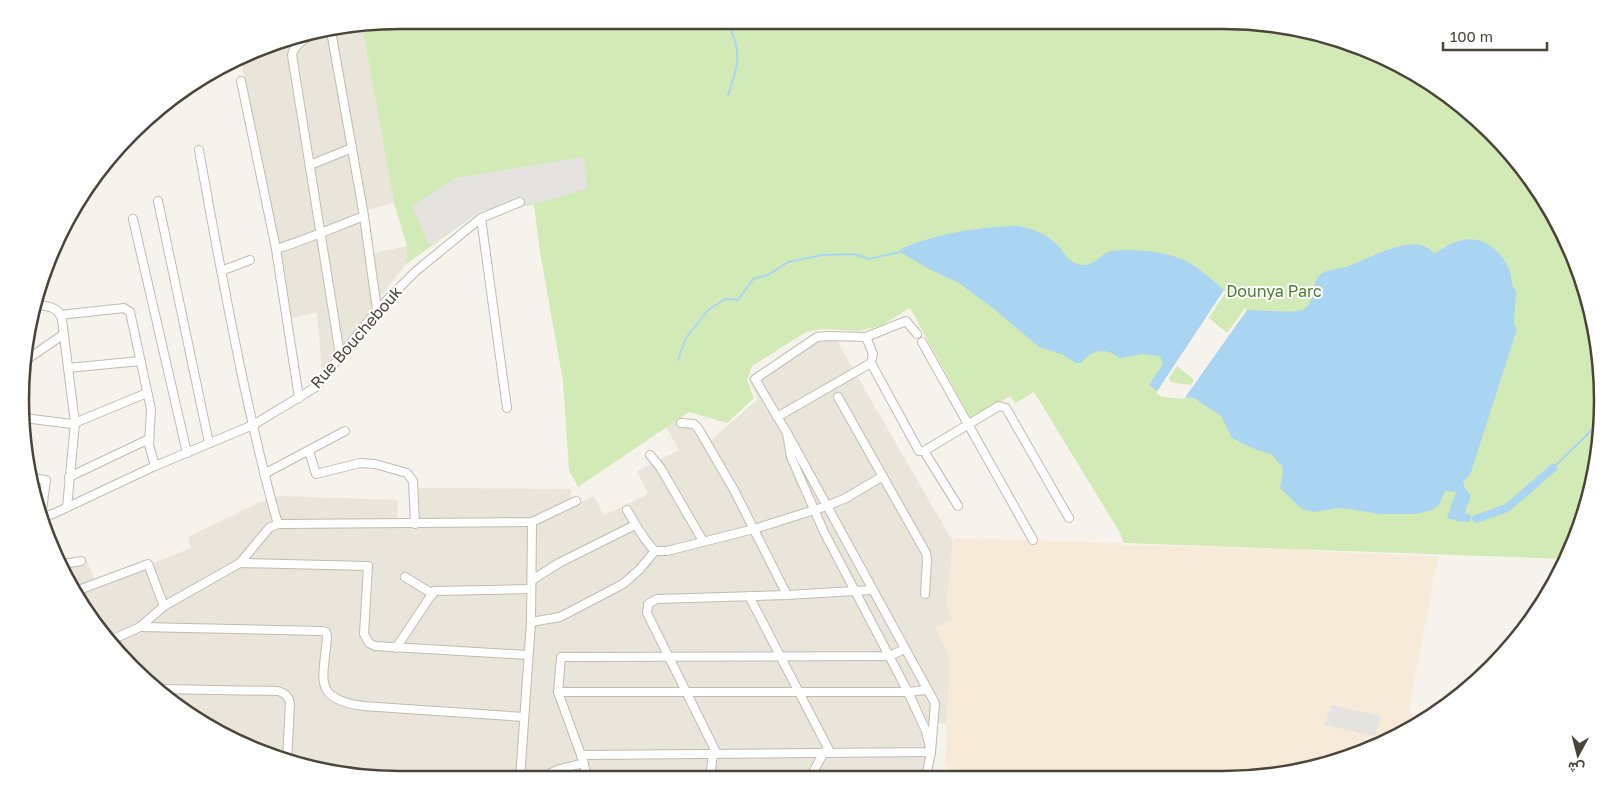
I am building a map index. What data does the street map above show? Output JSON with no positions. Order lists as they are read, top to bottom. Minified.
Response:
{"streets":{"street":["Rue Bouchebouk"]},"parks":["Dounya Parc"],"scale_bar":"100 m","north":"bottom"}
